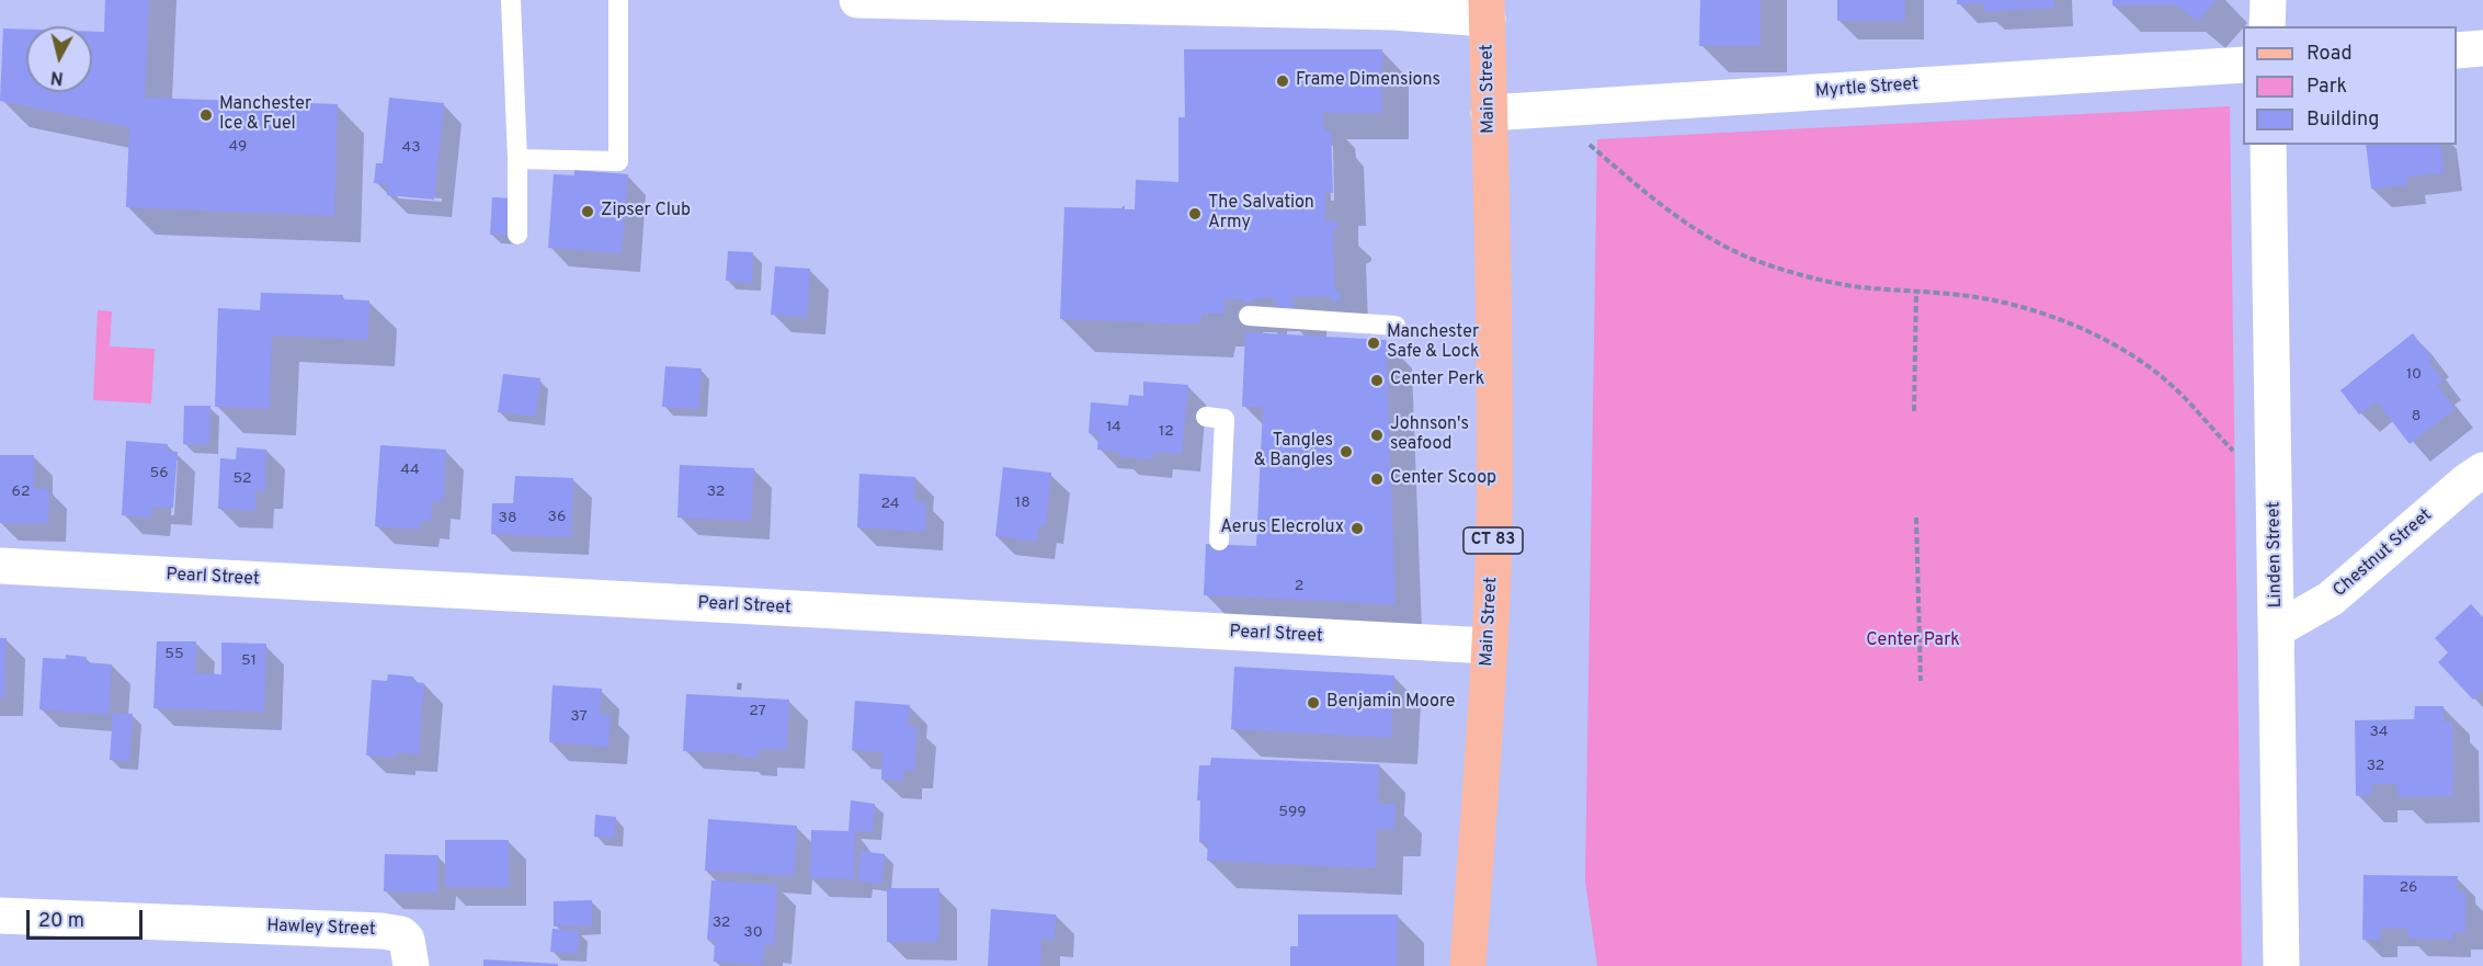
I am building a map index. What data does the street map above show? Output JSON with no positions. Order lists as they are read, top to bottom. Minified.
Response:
{"streets":{"main road":["Main Street","CT 83"],"street":["Myrtle Street","Chestnut Street","Linden Street","Pearl Street","Hawley Street"]},"crossings":[["Main Street","Myrtle Street"],["Main Street","Pearl Street"],["Chestnut Street","Linden Street"]],"parks":["Center Park"],"places":["Frame Dimensions","Manchester Ice & Fuel","Zipser Club","The Salvation Army","Manchester Safe & Lock","Center Perk","Johnson's seafood","Tangles & Bangles","Center Scoop","Aerus Elecrolux","Benjamin Moore"],"house_numbers":["49","43","10","8","14","12","44","56","52","62","32","18","24","36","38","2","55","51","27","37","34","32","599","26","32","30"],"legend":["Road","Park","Building"],"scale_bar":"20 m","north":"bottom"}
